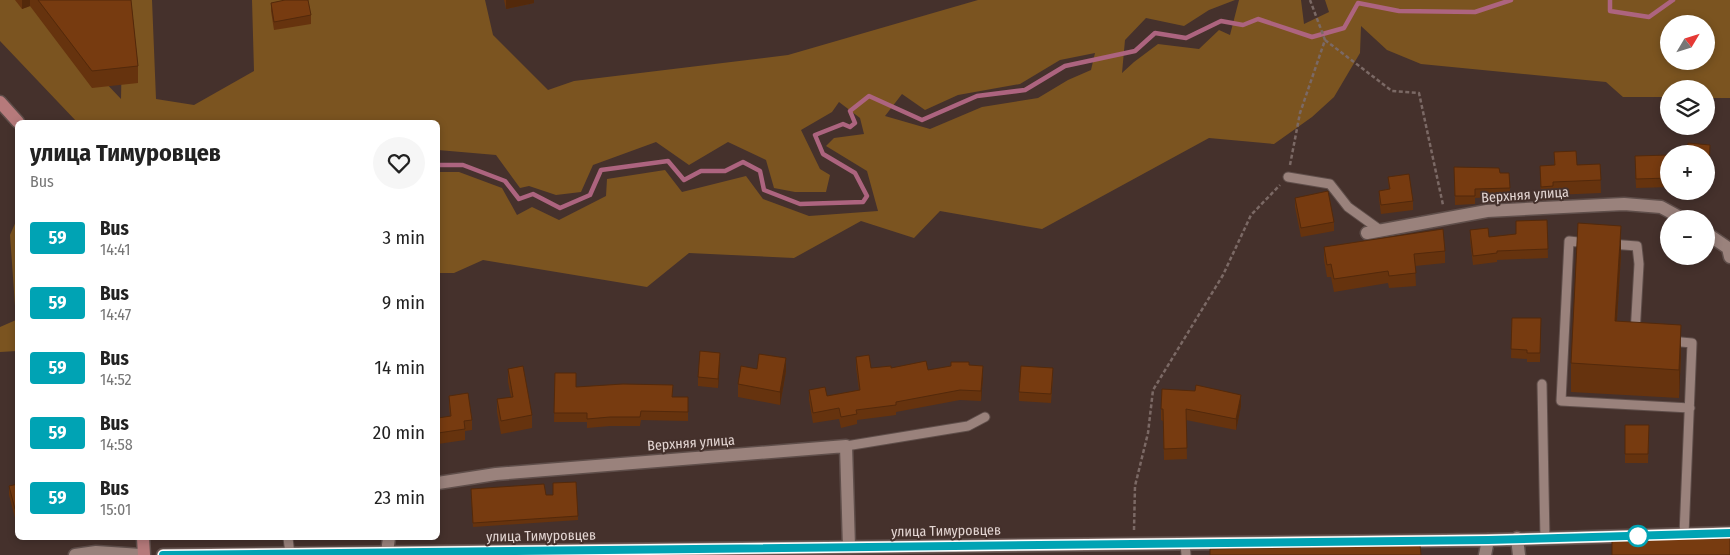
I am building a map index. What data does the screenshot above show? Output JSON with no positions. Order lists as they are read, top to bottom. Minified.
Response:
{"streets":{"street":["Верхняя улица","улица Тимуровцев"]},"lines":["bus line 59"],"north":"top right","page":{"map_buttons":["+","−"],"heading":["улица Тимуровцев","Bus"],"list":[{"mark":"59","name":"Bus","note":"14:41","value":"3 min"},{"mark":"59","name":"Bus","note":"14:47","value":"9 min"},{"mark":"59","name":"Bus","note":"14:52","value":"14 min"},{"mark":"59","name":"Bus","note":"14:58","value":"20 min"},{"mark":"59","name":"Bus","note":"15:01","value":"23 min"}]}}
